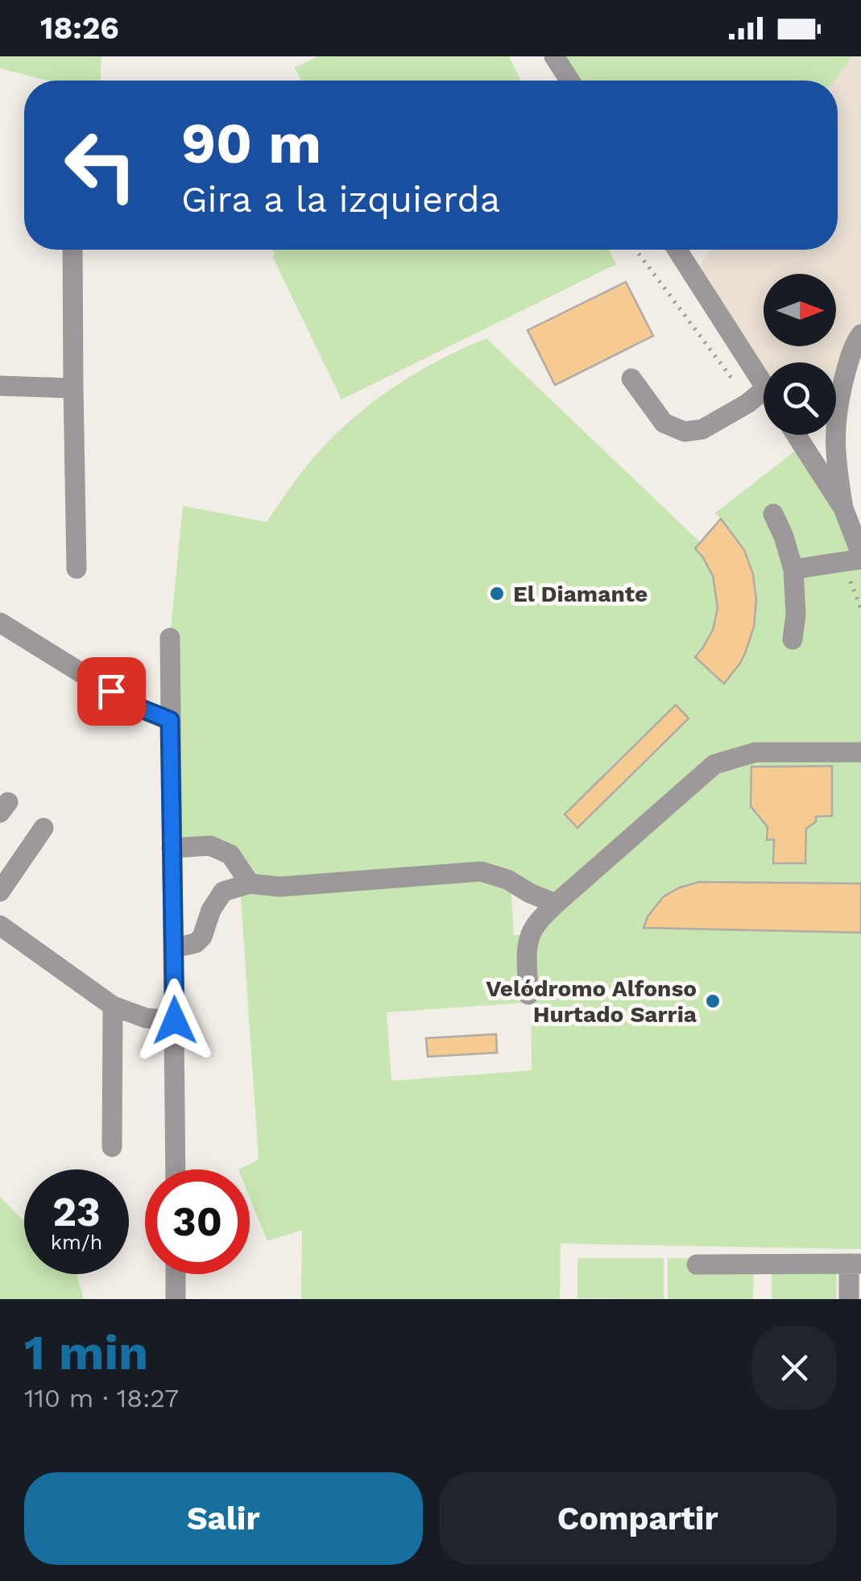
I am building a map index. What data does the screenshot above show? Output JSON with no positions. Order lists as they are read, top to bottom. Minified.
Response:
{"places":["El Diamante","Velódromo Alfonso Hurtado Sarria"],"north":"right","page":{"status":"18:26","turn":["90 m","Gira a la izquierda"],"speed":"23 km/h","limit":"30","heading":["1 min","110 m · 18:27"],"buttons":["Salir","Compartir"]}}
